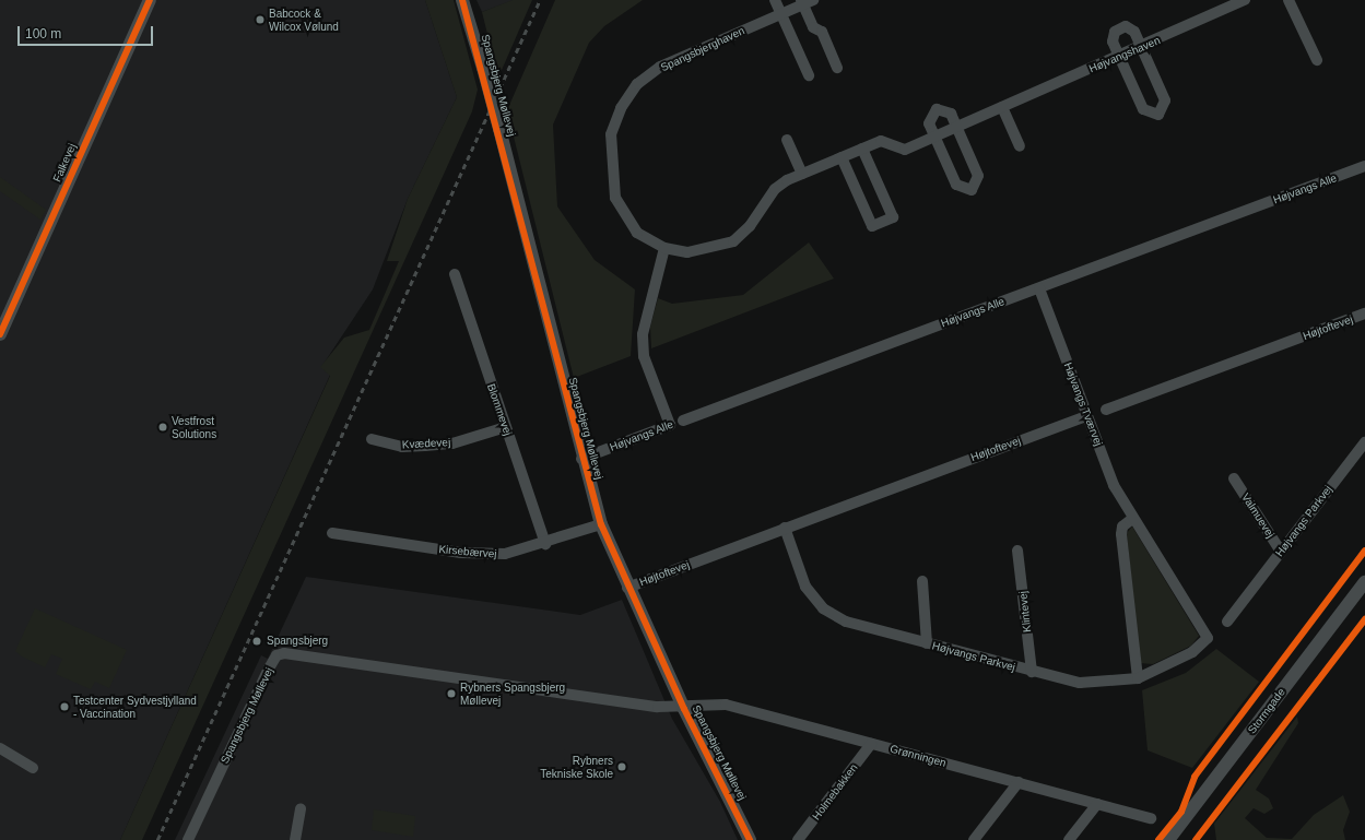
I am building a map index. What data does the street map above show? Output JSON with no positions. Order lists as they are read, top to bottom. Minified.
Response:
{"streets":{"street":["Spangsbjerghaven","Højvangshaven","Spangsbjerg Møllevej","Falkevej","Højvangs Alle","Højtoftevej","Højvangs Tværvej","Blommevej","Kvædevej","Valmuevej","Højvangs Parkvej","Kirsebærvej","Klintevej","Stormgade","Grønningen","Holmebakken"]},"crossings":[["Spangsbjerghaven","Højvangshaven"],["Spangsbjerghaven","Højvangs Alle"],["Højvangshaven","Højvangs Alle"],["Spangsbjerg Møllevej","Højvangs Alle"],["Spangsbjerg Møllevej","Højtoftevej"],["Spangsbjerg Møllevej","Kirsebærvej"],["Spangsbjerg Møllevej","Grønningen"],["Højvangs Alle","Højvangs Tværvej"],["Højtoftevej","Højvangs Tværvej"],["Højtoftevej","Højvangs Parkvej"],["Højvangs Tværvej","Højvangs Parkvej"],["Blommevej","Kvædevej"],["Blommevej","Kirsebærvej"],["Valmuevej","Højvangs Parkvej"],["Højvangs Parkvej","Klintevej"],["Grønningen","Holmebakken"]],"places":["Babcock & Wilcox Vølund","Vestfrost Solutions","Spangsbjerg","Rybners Spangsbjerg Møllevej","Testcenter Sydvestjylland - Vaccination","Rybners Tekniske Skole"],"scale_bar":"100 m"}
